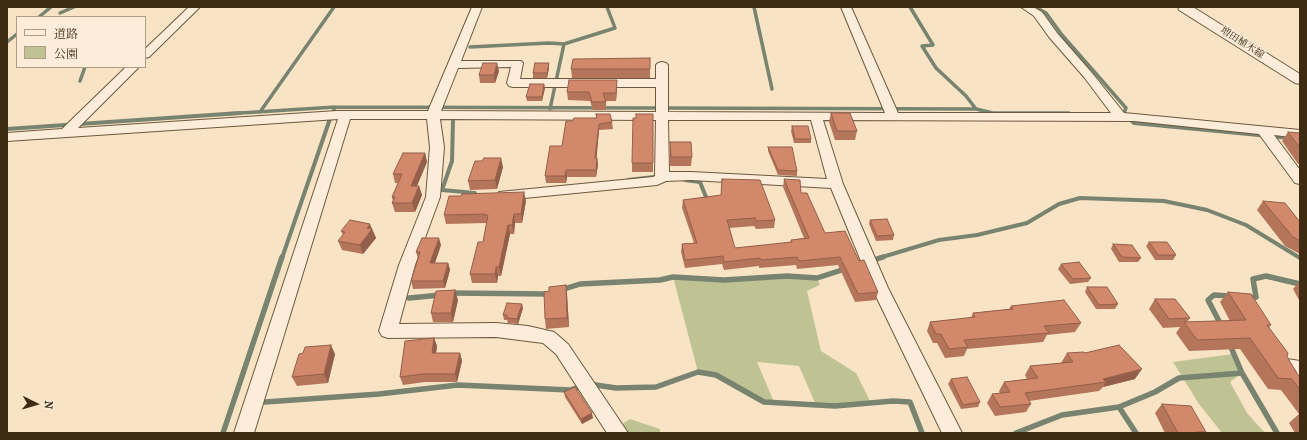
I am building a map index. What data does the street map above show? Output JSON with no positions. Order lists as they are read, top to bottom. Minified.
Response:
{"streets":{"street":["増田植木線"]},"legend":["道路","公園"],"north":"right"}
